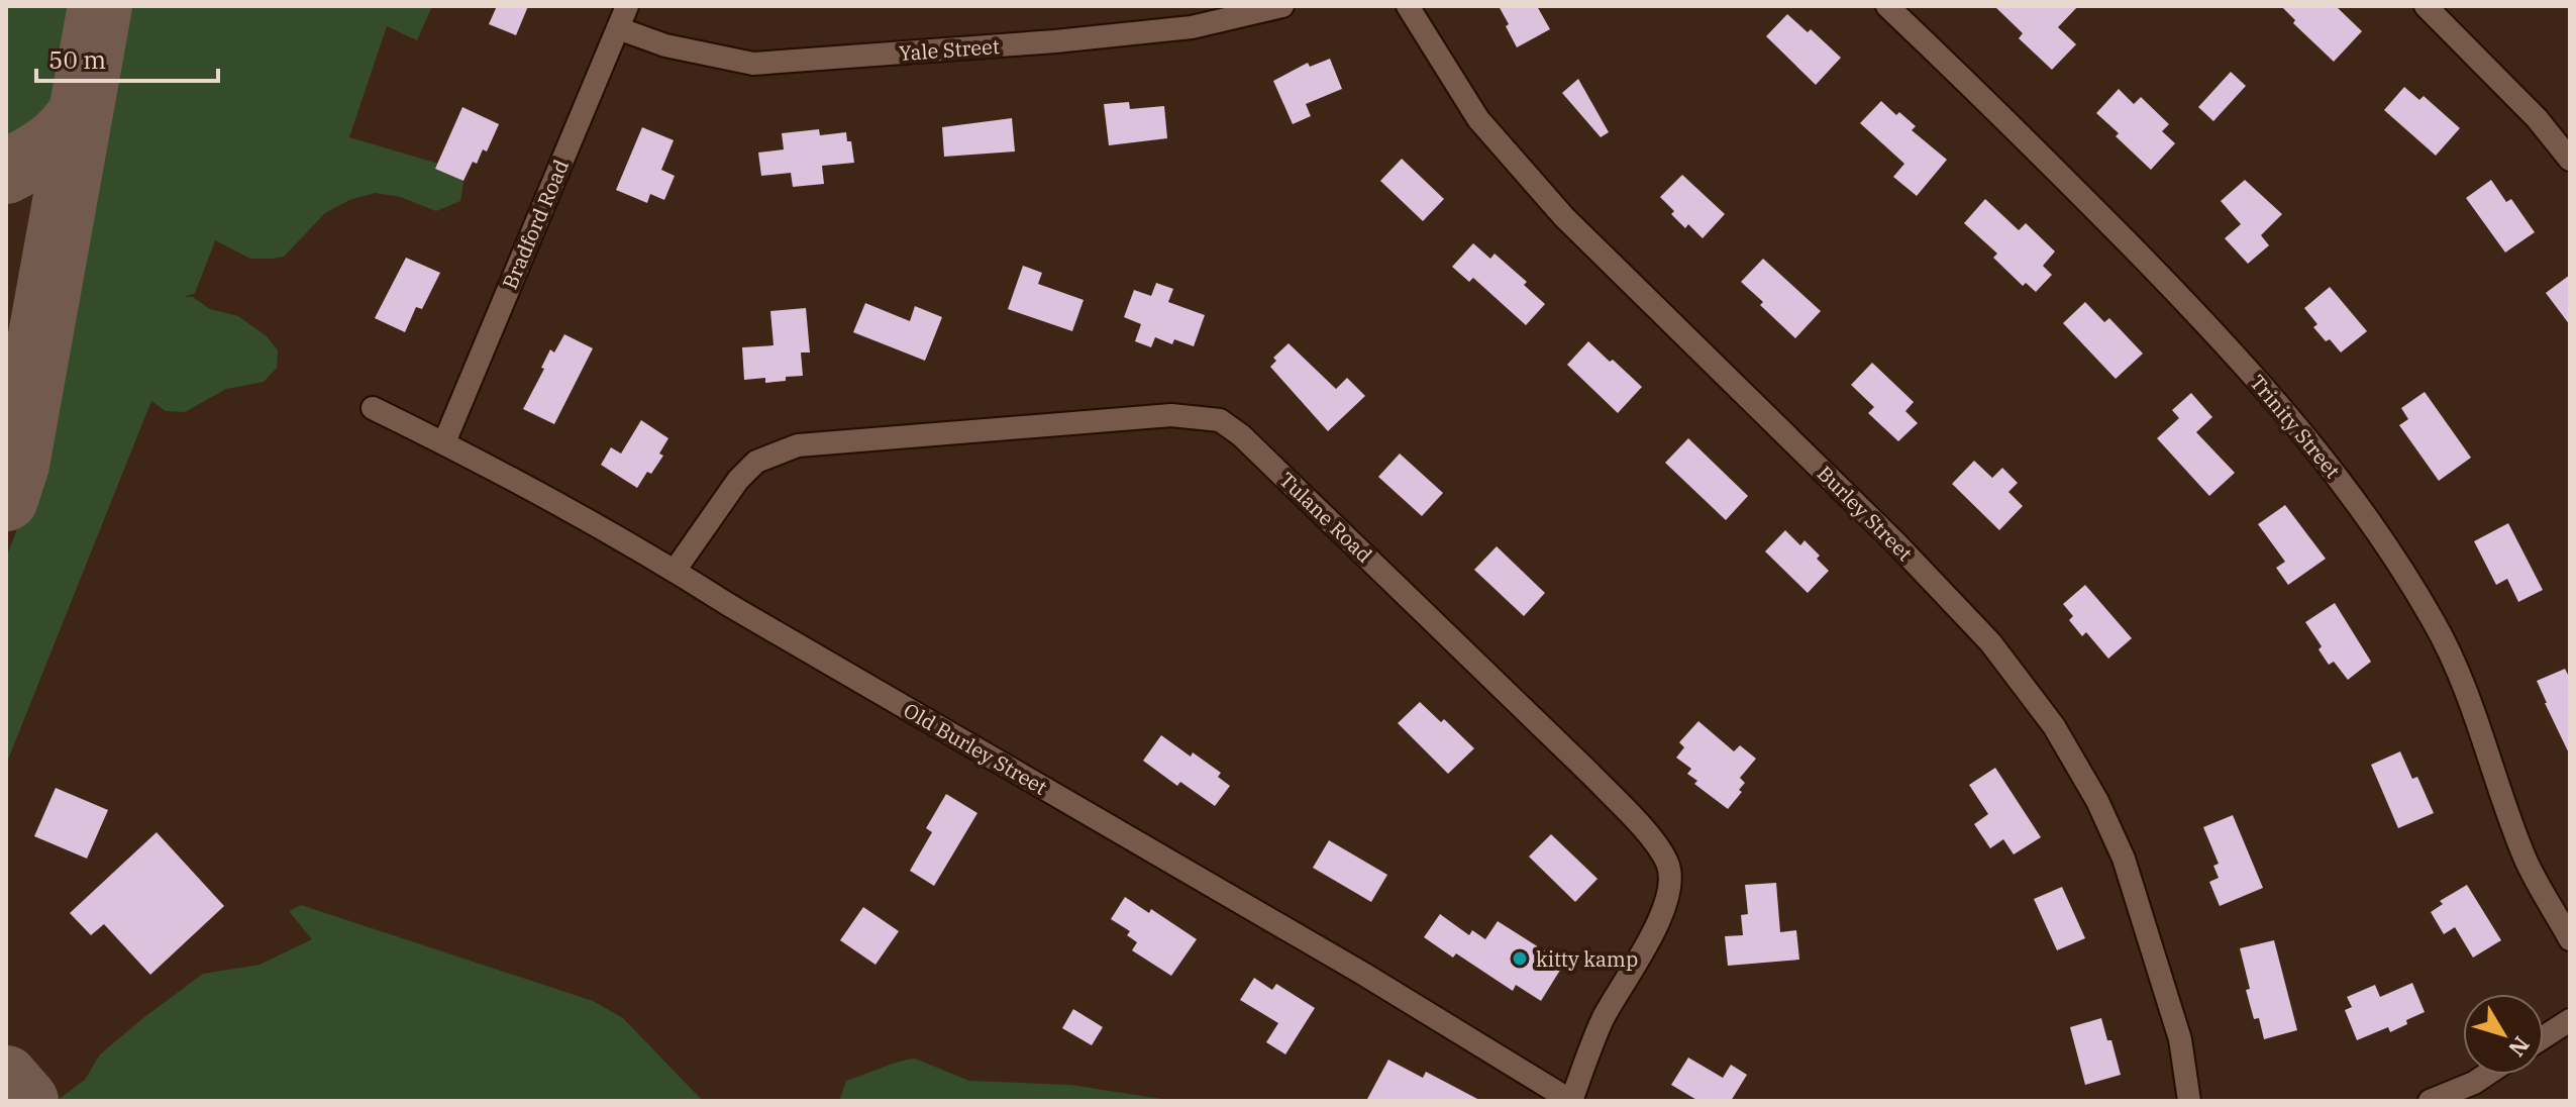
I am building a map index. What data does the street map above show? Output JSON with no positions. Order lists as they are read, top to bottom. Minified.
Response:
{"streets":{"street":["Yale Street","Bradford Road","Trinity Street","Burley Street","Tulane Road","Old Burley Street"]},"crossings":[["Yale Street","Bradford Road"],["Bradford Road","Old Burley Street"],["Tulane Road","Old Burley Street"]],"places":["kitty kamp"],"scale_bar":"50 m","north":"bottom right"}
